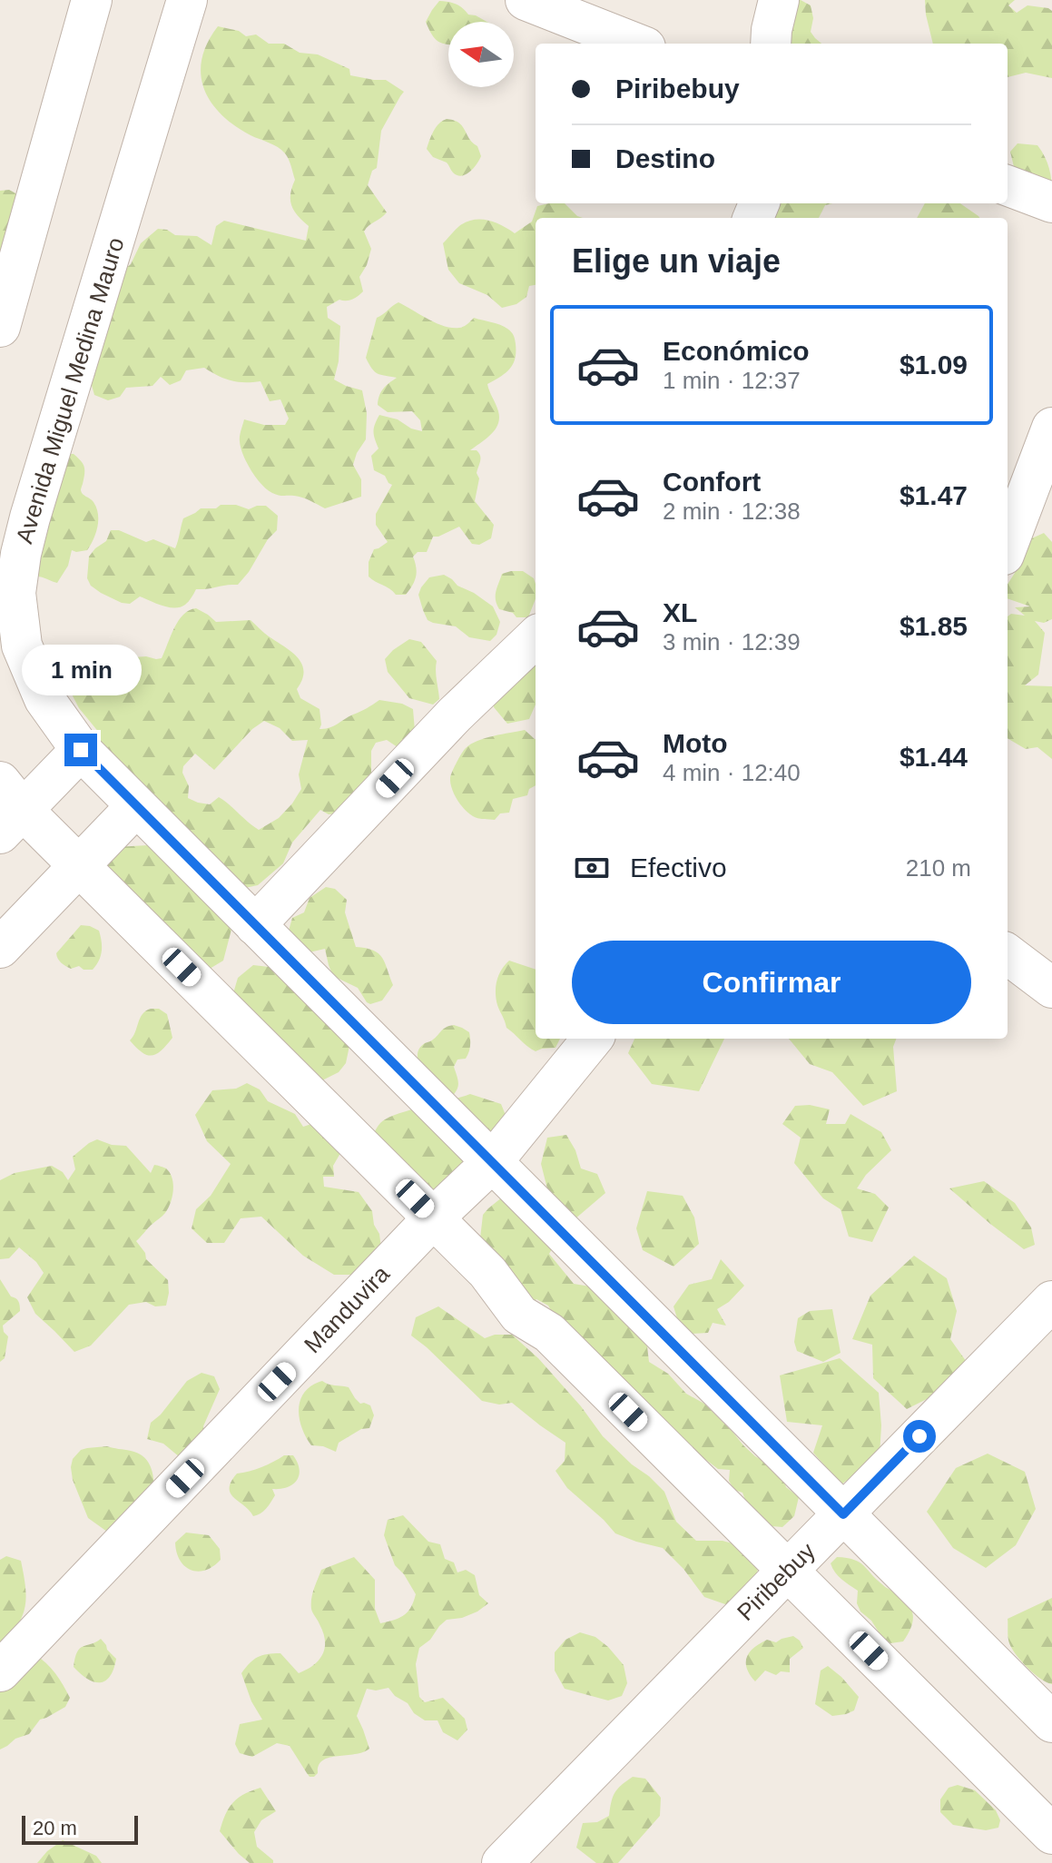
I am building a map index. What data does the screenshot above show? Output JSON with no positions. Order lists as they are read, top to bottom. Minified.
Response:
{"streets":{"street":["Avenida Miguel Medina Mauro","Manduvira","Piribebuy"]},"crossings":[["Avenida Miguel Medina Mauro","Manduvira"],["Avenida Miguel Medina Mauro","Piribebuy"]],"scale_bar":"20 m","north":"left","page":{"banner":["Piribebuy","Destino"],"heading":"Elige un viaje","list":[{"name":"Económico","note":"1 min · 12:37","value":"$1.09"},{"name":"Confort","note":"2 min · 12:38","value":"$1.47"},{"name":"XL","note":"3 min · 12:39","value":"$1.85"},{"name":"Moto","note":"4 min · 12:40","value":"$1.44"}],"bubble":"1 min","pay":["Efectivo","210 m"],"buttons":"Confirmar","scale":"20 m"}}
